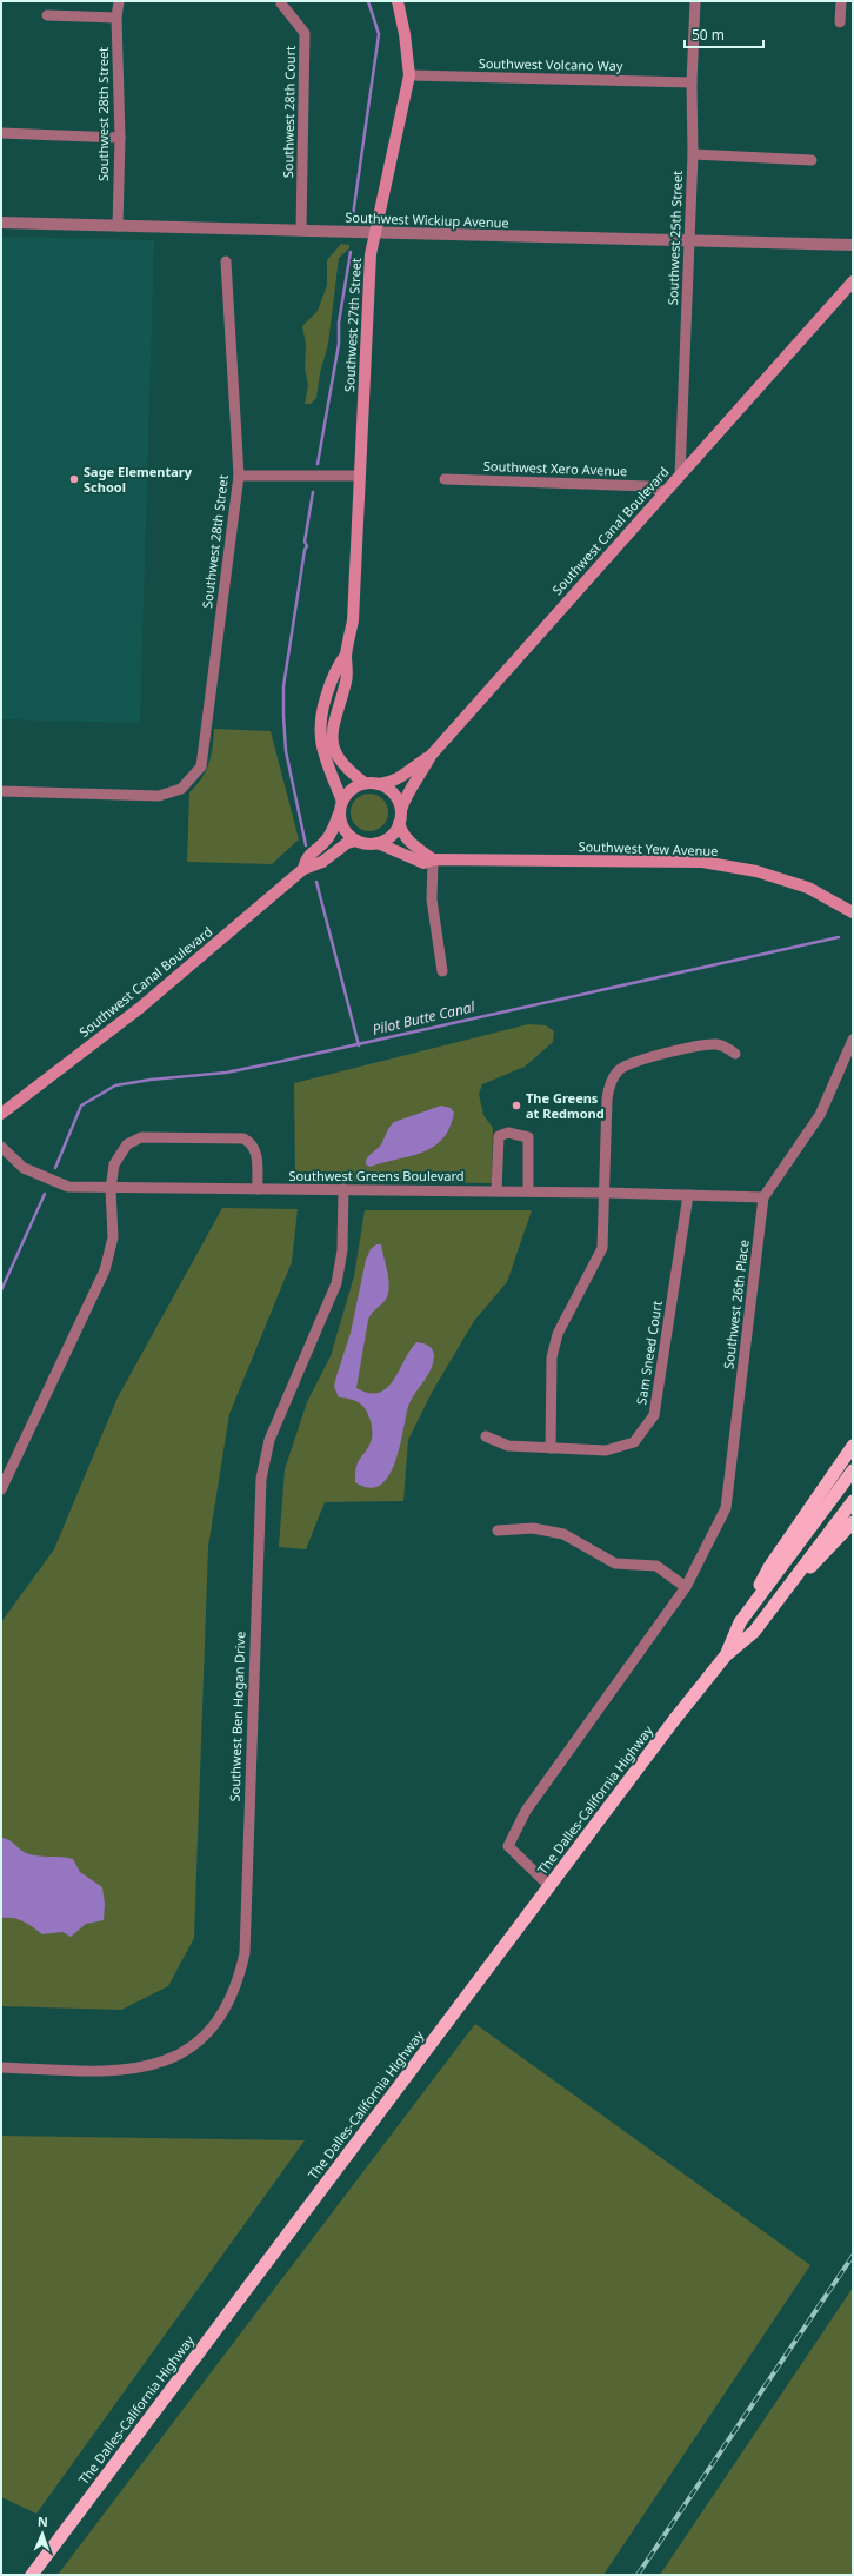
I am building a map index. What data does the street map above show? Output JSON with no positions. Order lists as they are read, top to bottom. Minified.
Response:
{"streets":{"highway":["The Dalles-California Highway"],"main road":["Southwest 27th Street","Southwest Canal Boulevard","Southwest Yew Avenue"],"street":["Southwest Volcano Way","Southwest 28th Court","Southwest 28th Street","Southwest Wickiup Avenue","Southwest 25th Street","Southwest Xero Avenue","Southwest Greens Boulevard","Southwest 26th Place","Sam Sneed Court","Southwest Ben Hogan Drive"]},"crossings":[["Southwest Volcano Way","Southwest 25th Street"],["Southwest Volcano Way","Southwest 27th Street"],["Southwest 28th Court","Southwest Wickiup Avenue"],["Southwest 28th Street","Southwest Wickiup Avenue"],["Southwest Wickiup Avenue","Southwest 25th Street"],["Southwest Wickiup Avenue","Southwest 27th Street"],["Southwest 25th Street","Southwest Canal Boulevard"],["Southwest 27th Street","Southwest Canal Boulevard"],["Southwest 27th Street","Southwest Yew Avenue"],["Southwest Xero Avenue","Southwest Canal Boulevard"],["Southwest Canal Boulevard","Southwest Yew Avenue"],["Southwest Greens Boulevard","Southwest 26th Place"],["Southwest Greens Boulevard","Sam Sneed Court"],["Southwest Greens Boulevard","Southwest Ben Hogan Drive"],["Southwest 26th Place","The Dalles-California Highway"]],"water":["Pilot Butte Canal"],"places":["Sage Elementary School","The Greens at Redmond"],"scale_bar":"50 m","north":"top"}
